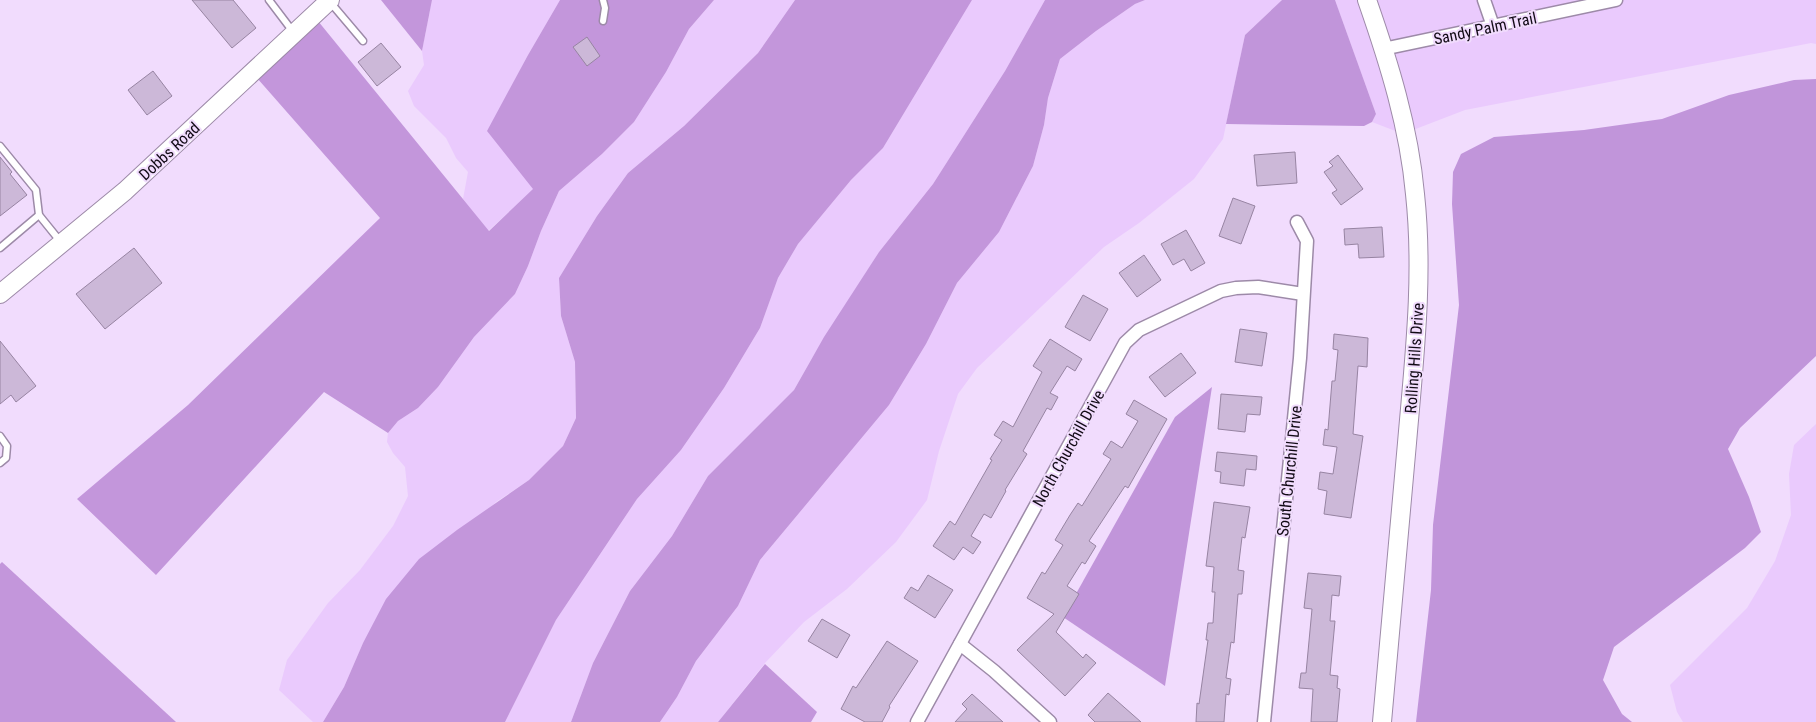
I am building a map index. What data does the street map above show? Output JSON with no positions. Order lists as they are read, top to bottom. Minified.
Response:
{"streets":{"street":["Sandy Palm Trail","Dobbs Road","Rolling Hills Drive","North Churchill Drive","South Churchill Drive"]},"crossings":[["Sandy Palm Trail","Rolling Hills Drive"],["North Churchill Drive","South Churchill Drive"]]}
